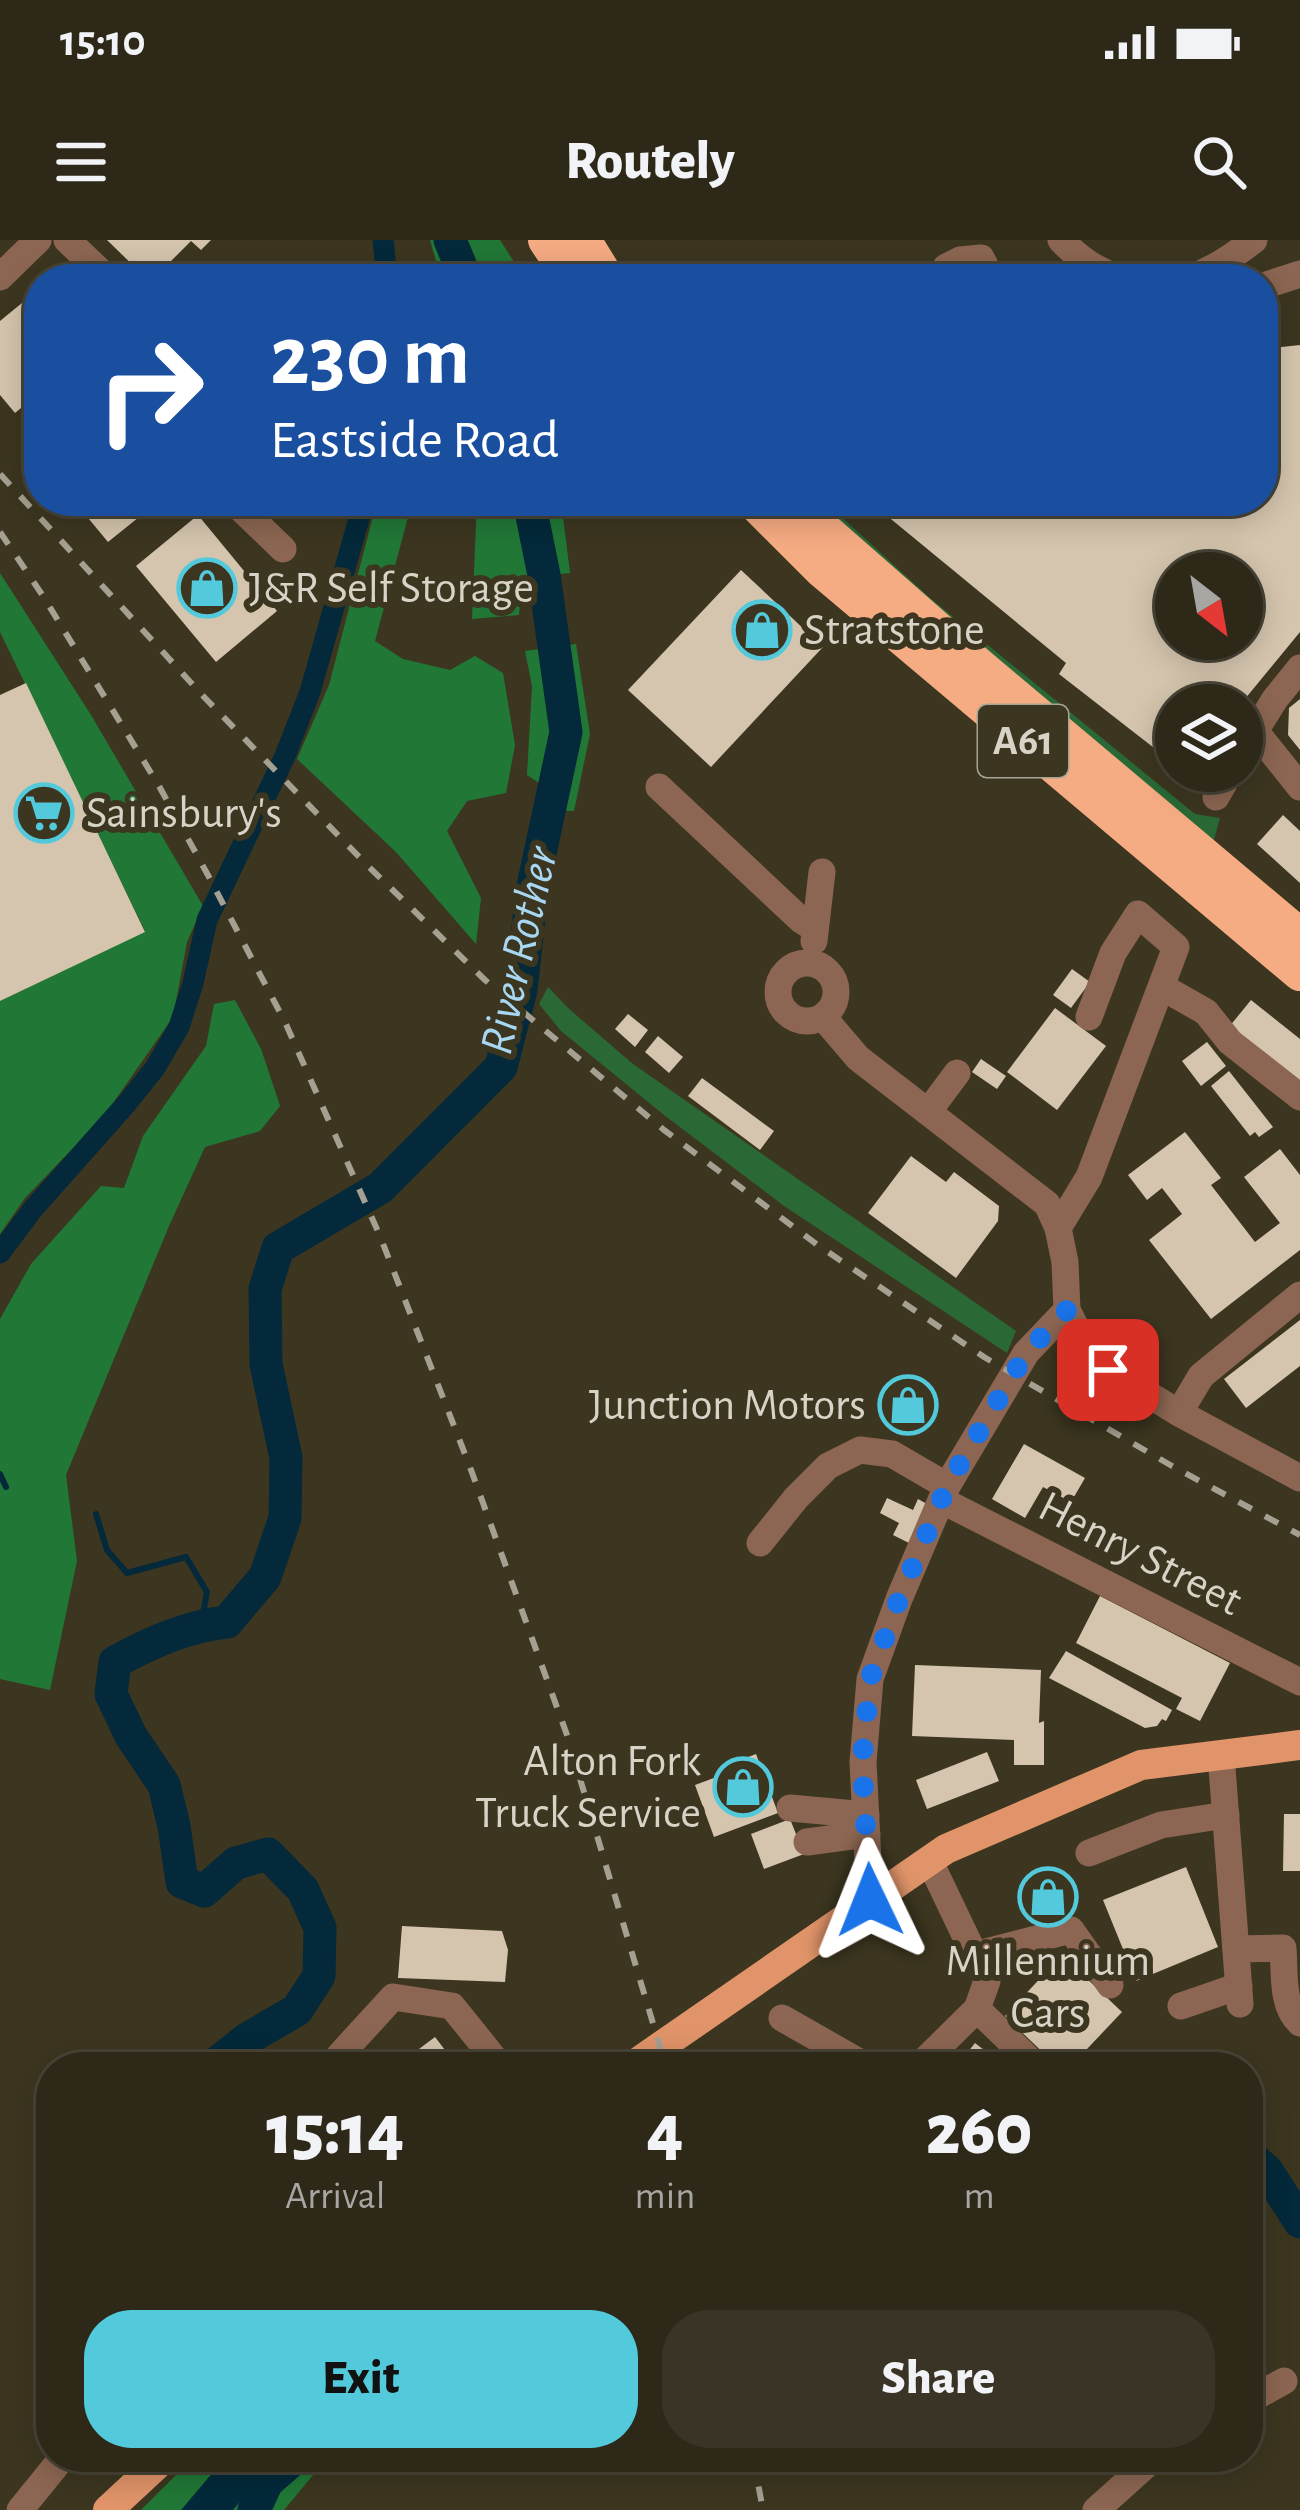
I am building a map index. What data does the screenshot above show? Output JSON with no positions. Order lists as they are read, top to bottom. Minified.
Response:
{"streets":{"highway":["A61"],"street":["Henry Street"]},"water":["River Rother"],"places":{"shop":["J&R Self Storage","Stratstone","Junction Motors","Alton Fork Truck Service","Millennium Cars"],"supermarket":["Sainsbury's"]},"north":"bottom right","page":{"status":"15:10","header":"Routely","turn":["230 m","Eastside Road"],"eta":["15:14","Arrival","4","min","260","m"],"buttons":["Exit","Share"]}}
